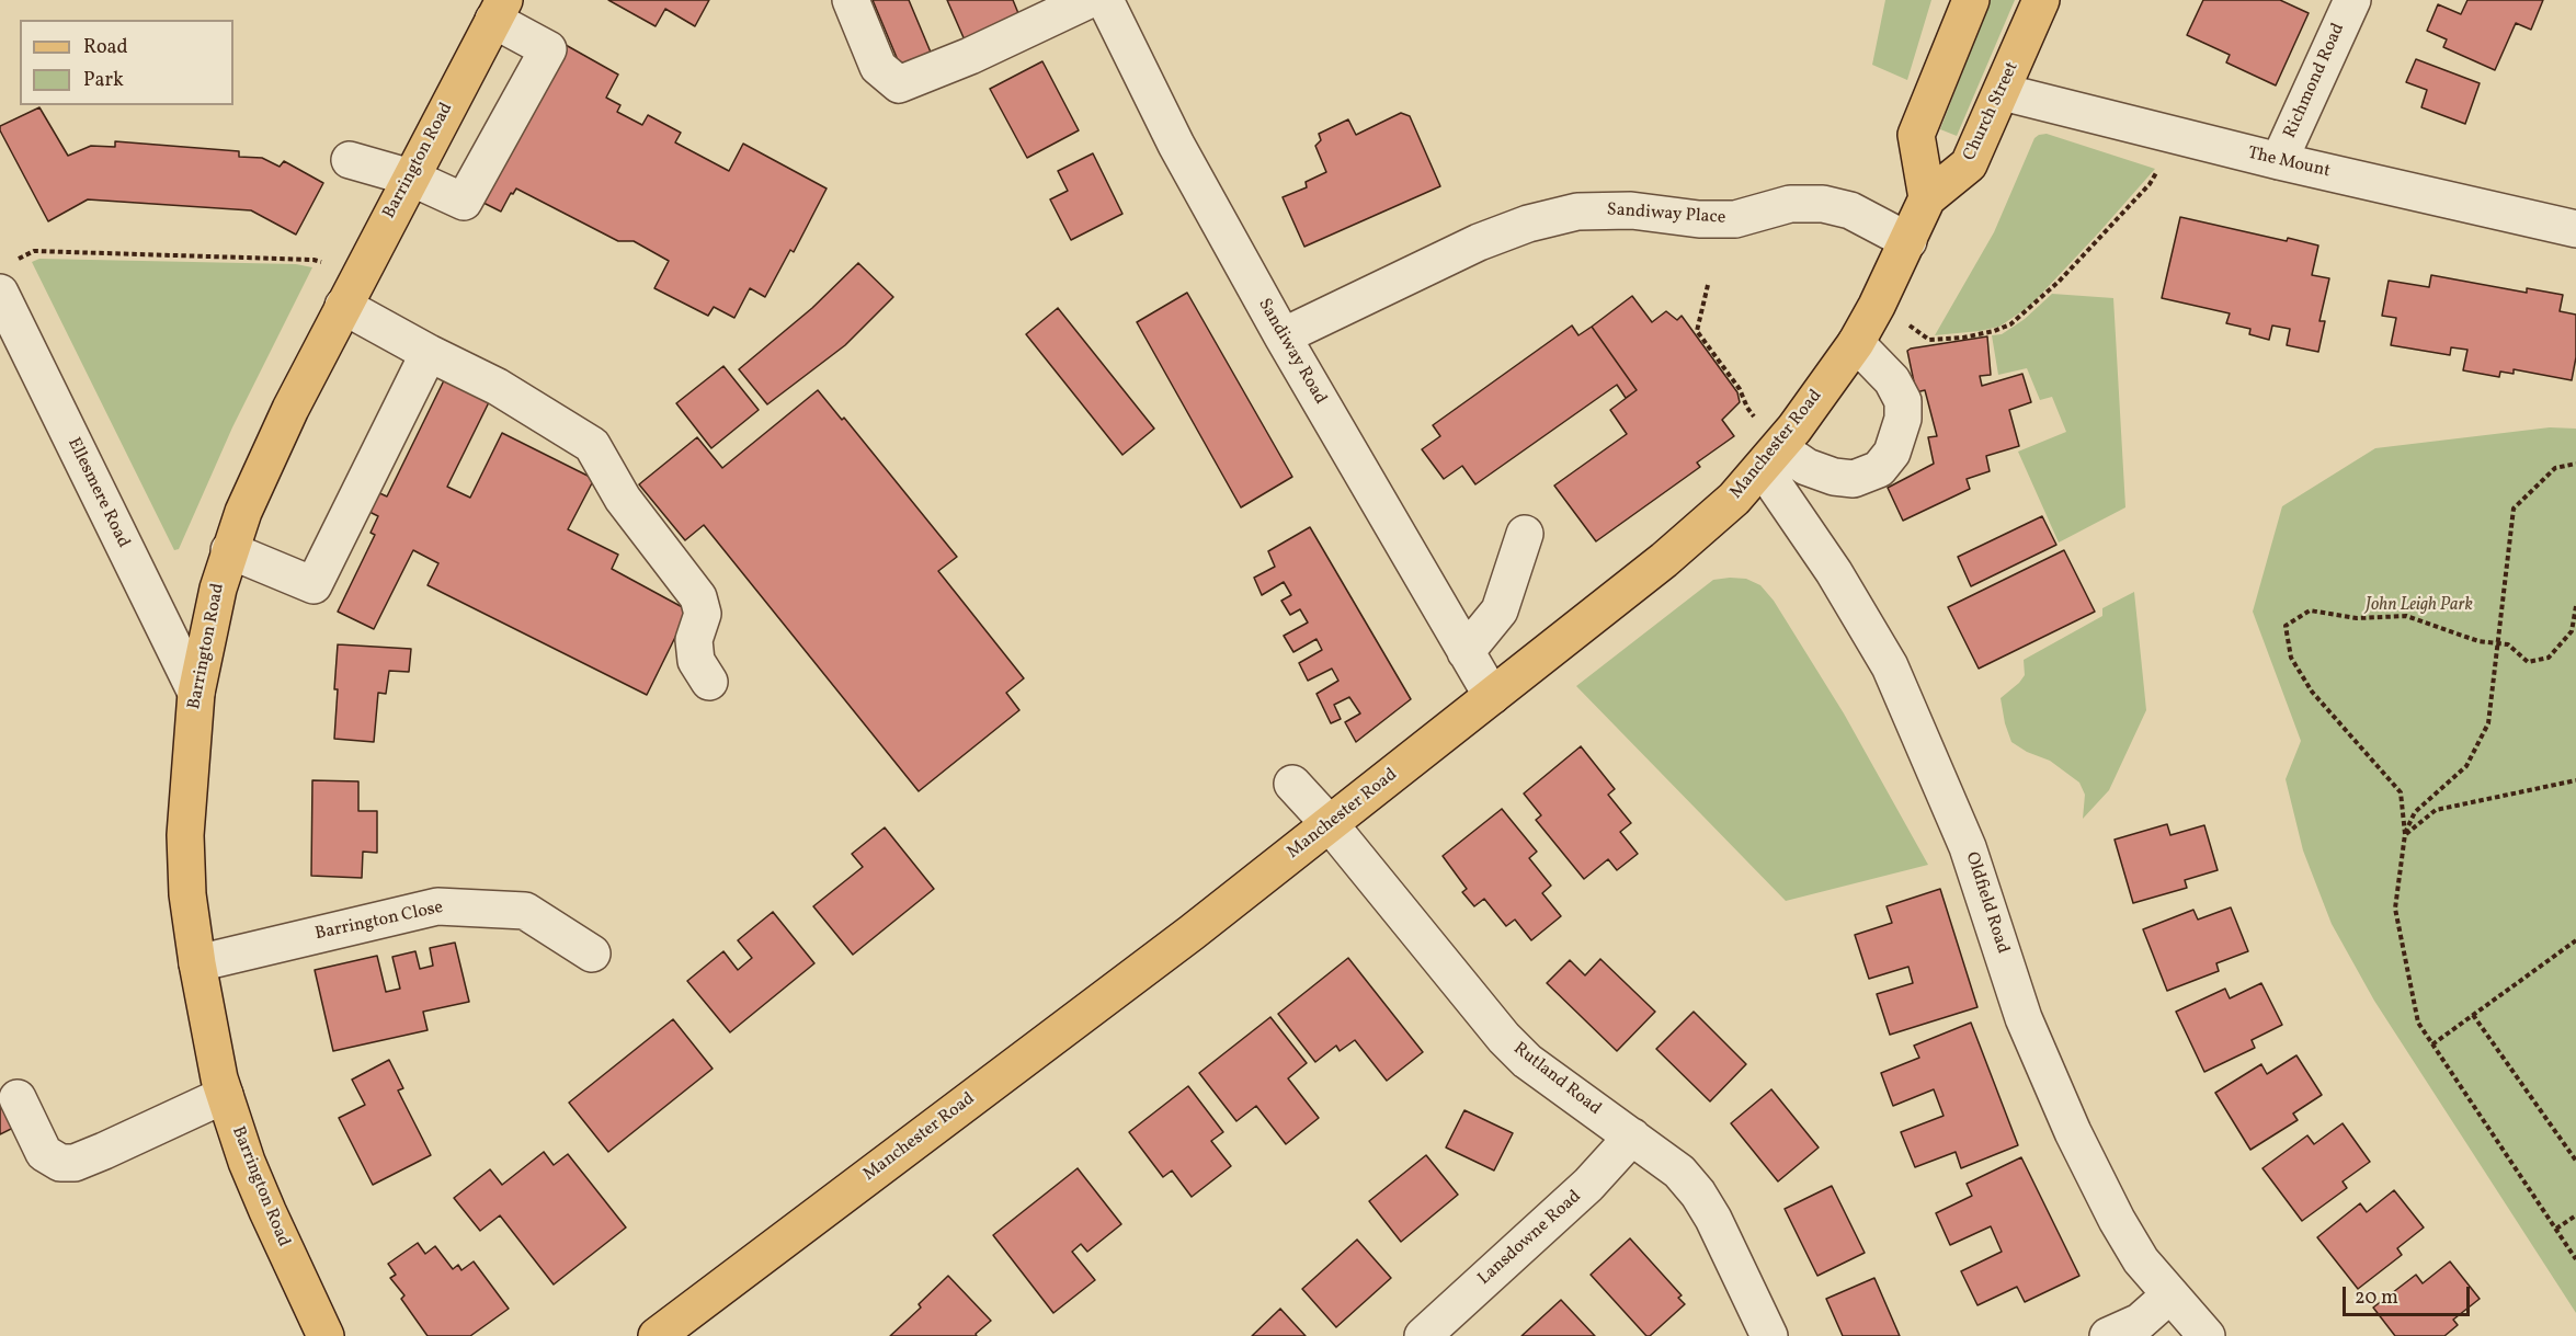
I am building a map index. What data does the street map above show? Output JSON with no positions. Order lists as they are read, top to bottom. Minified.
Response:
{"streets":{"main road":["Church Street","Barrington Road","Manchester Road"],"street":["Richmond Road","The Mount","Sandiway Place","Sandiway Road","Ellesmere Road","Oldfield Road","Barrington Close","Rutland Road","Lansdowne Road"]},"crossings":[["Richmond Road","The Mount"],["Church Street","The Mount"],["Church Street","Manchester Road"],["Barrington Road","Ellesmere Road"],["Barrington Road","Barrington Close"],["Sandiway Place","Sandiway Road"],["Sandiway Place","Manchester Road"],["Sandiway Road","Manchester Road"],["Manchester Road","Oldfield Road"],["Manchester Road","Rutland Road"],["Rutland Road","Lansdowne Road"]],"parks":["John Leigh Park"],"legend":["Road","Park"],"scale_bar":"20 m"}
